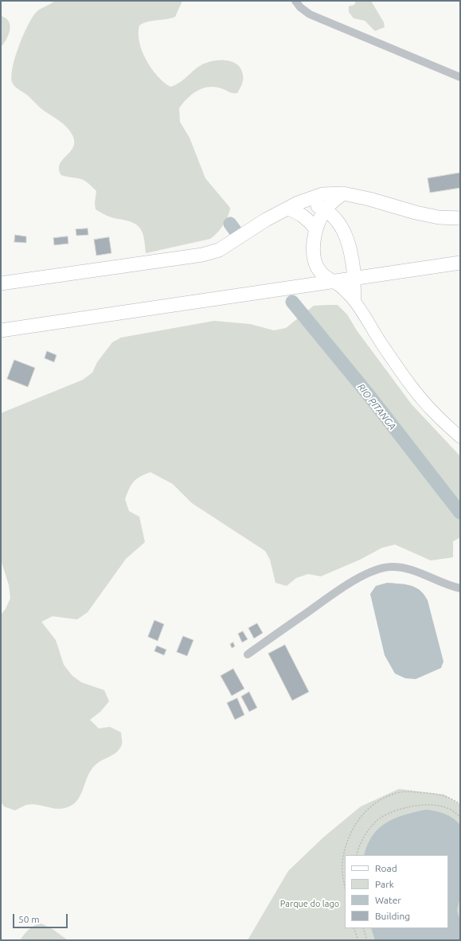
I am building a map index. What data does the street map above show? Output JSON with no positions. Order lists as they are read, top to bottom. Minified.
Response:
{"water":["RIO PITANGA"],"parks":["Parque do lago"],"legend":["Road","Park","Water","Building"],"scale_bar":"50 m"}
